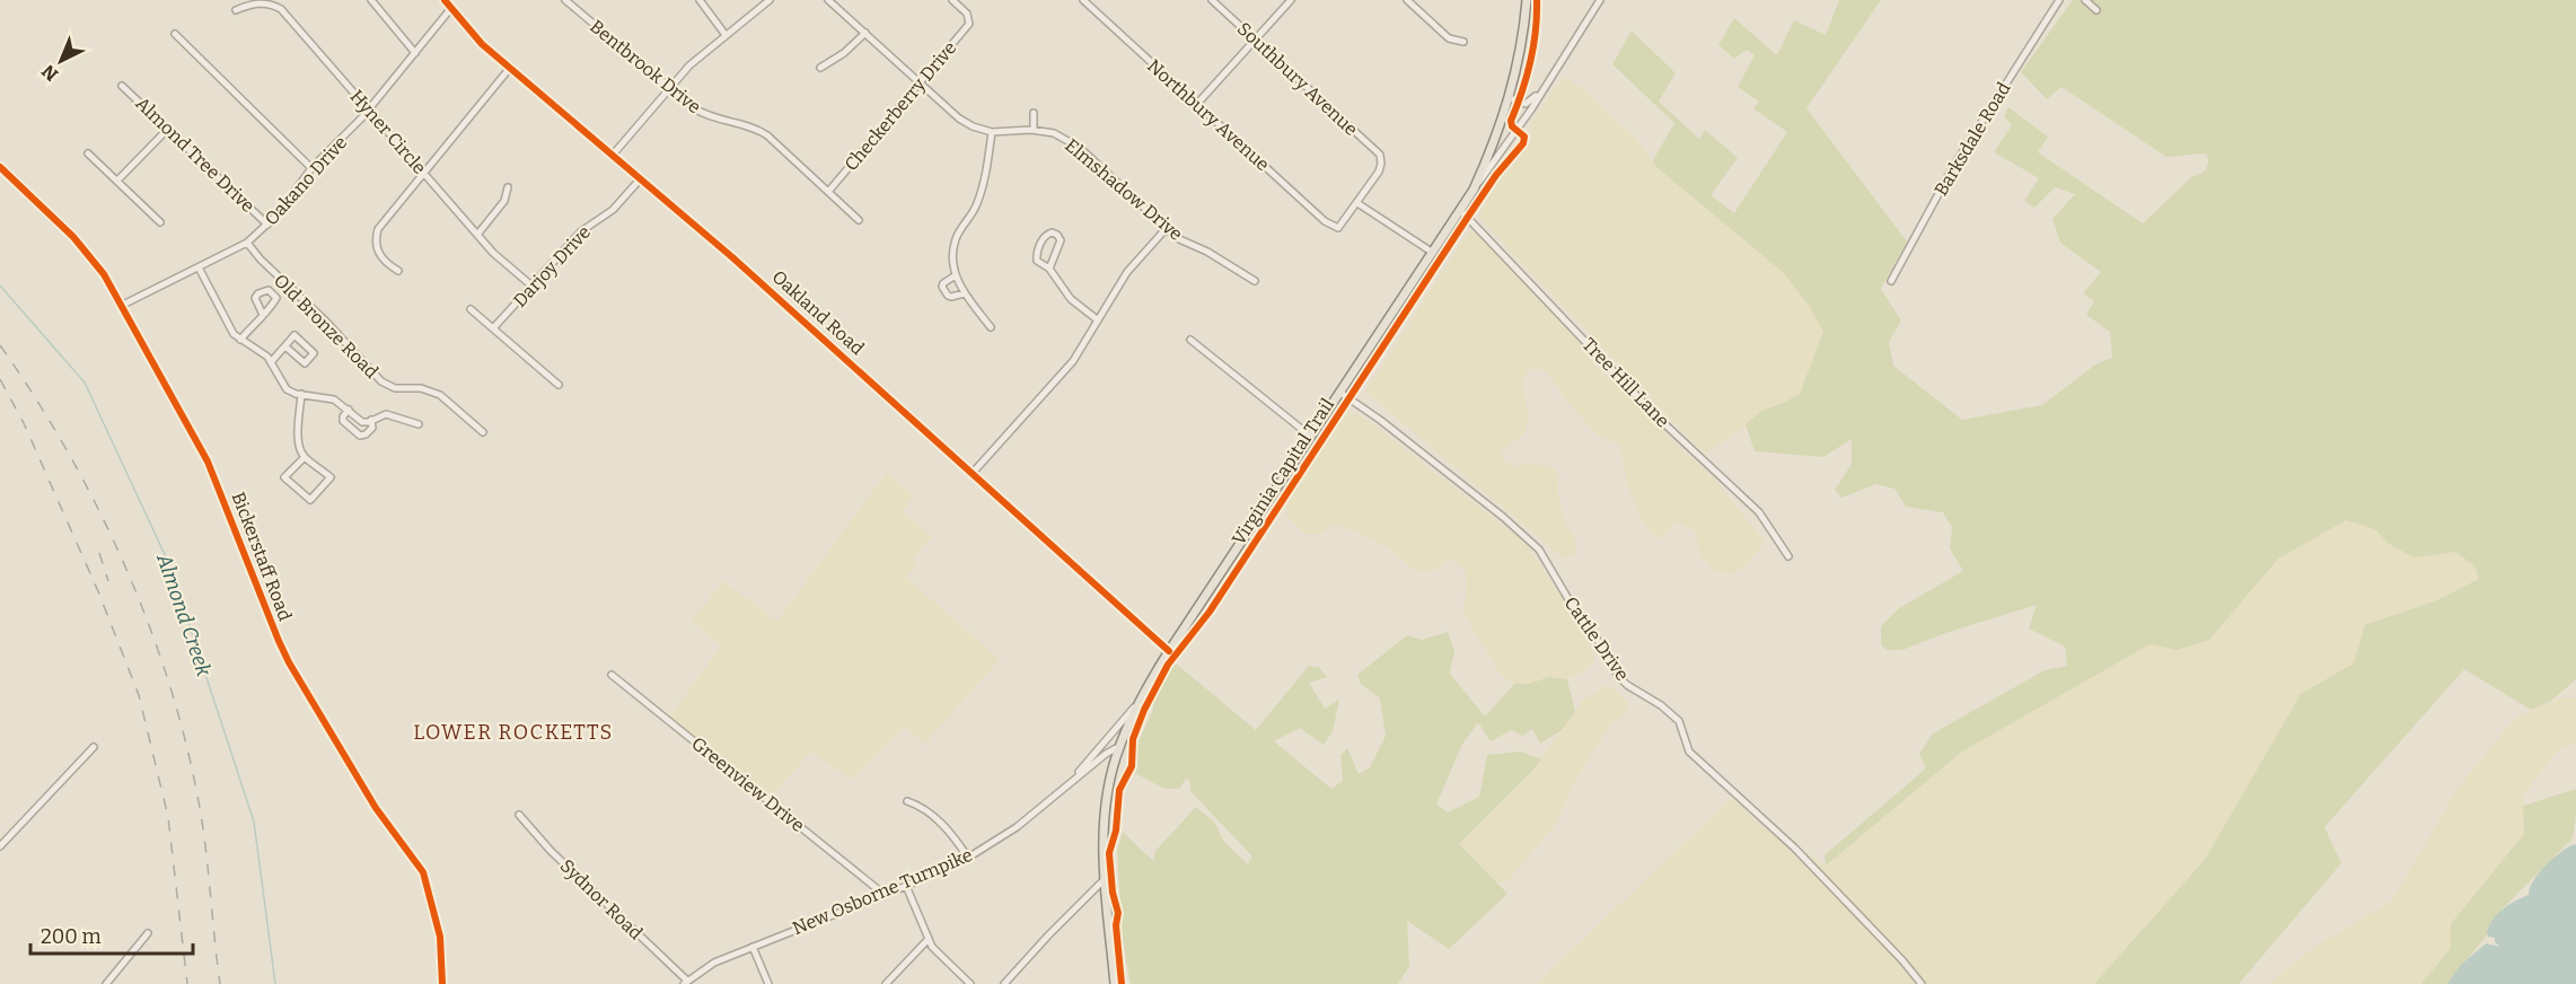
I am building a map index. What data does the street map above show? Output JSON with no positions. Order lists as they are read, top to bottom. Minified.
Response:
{"streets":{"street":["Bentbrook Drive","Southbury Avenue","Checkerberry Drive","Northbury Avenue","Hyner Circle","Barksdale Road","Almond Tree Drive","Oakano Drive","Elmshadow Drive","Darjoy Drive","Oakland Road","Old Bronze Road","Tree Hill Lane","Bickerstaff Road","Cattle Drive","Greenview Drive","New Osborne Turnpike","Sydnor Road"],"cycle path":["Virginia Capital Trail"]},"crossings":[["Bentbrook Drive","Checkerberry Drive"],["Southbury Avenue","Northbury Avenue"],["Checkerberry Drive","Elmshadow Drive"],["Hyner Circle","Oakano Drive"],["Hyner Circle","Darjoy Drive"],["Almond Tree Drive","Oakano Drive"],["Oakano Drive","Oakland Road"],["Oakano Drive","Old Bronze Road"],["Oakano Drive","Bickerstaff Road"],["Darjoy Drive","Oakland Road"],["Greenview Drive","New Osborne Turnpike"],["New Osborne Turnpike","Sydnor Road"]],"districts":["LOWER ROCKETTS"],"water":["Almond Creek"],"scale_bar":"200 m","north":"bottom left"}
